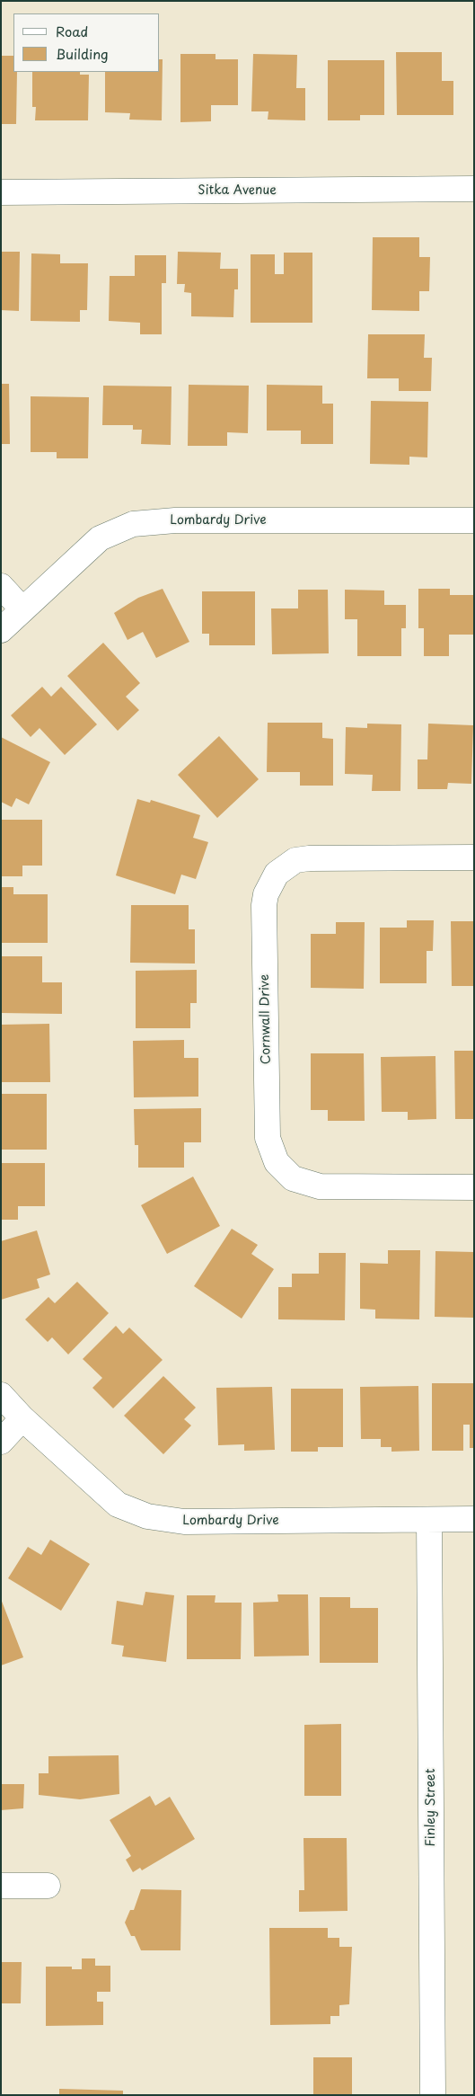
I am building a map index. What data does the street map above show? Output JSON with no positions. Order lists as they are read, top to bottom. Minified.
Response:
{"streets":{"street":["Sitka Avenue","Lombardy Drive","Cornwall Drive","Finley Street"]},"crossings":[["Lombardy Drive","Finley Street"]],"legend":["Road","Building"]}
